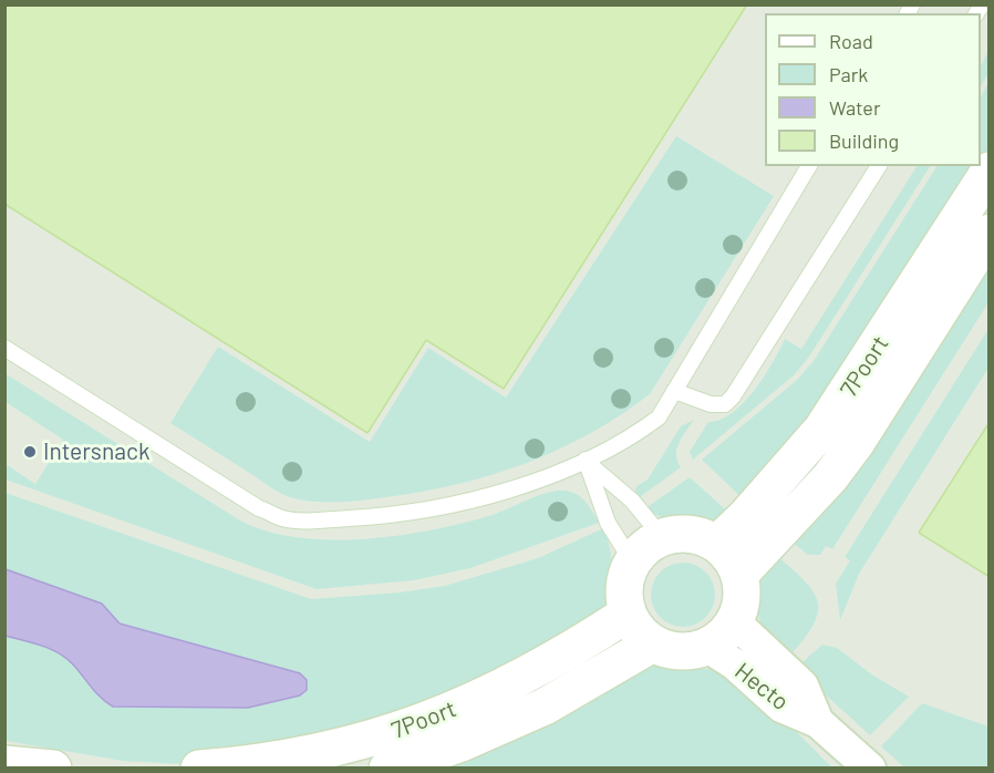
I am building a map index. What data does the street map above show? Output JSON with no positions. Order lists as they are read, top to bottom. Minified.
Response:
{"streets":{"street":["7Poort","Hecto"]},"crossings":[["7Poort","Hecto"]],"places":["Intersnack"],"legend":["Road","Park","Water","Building"]}
